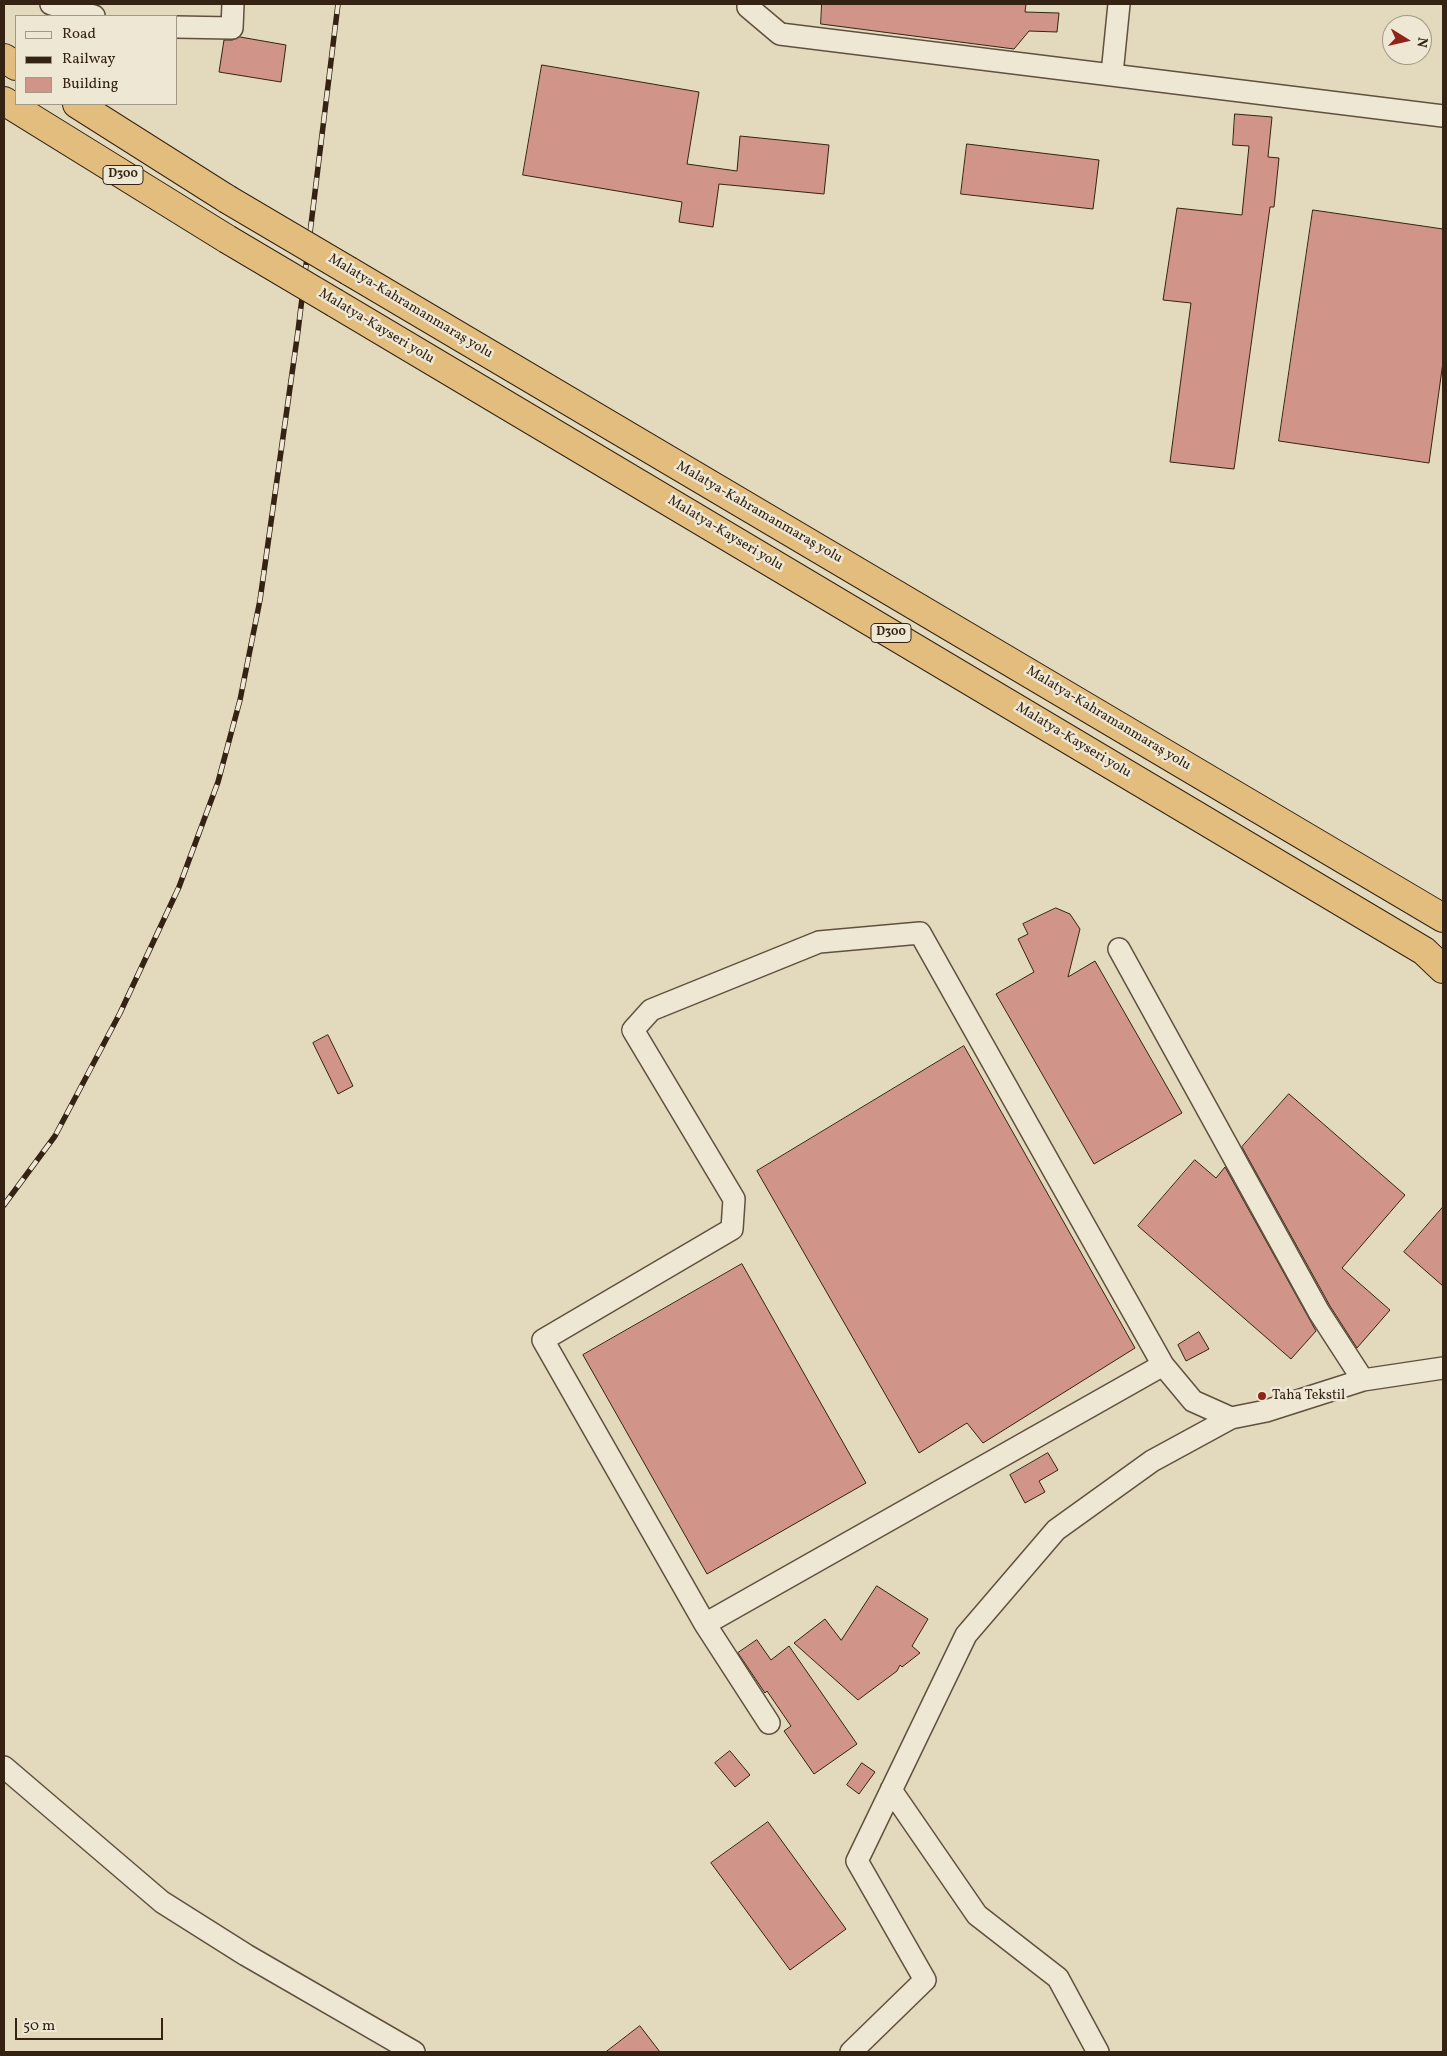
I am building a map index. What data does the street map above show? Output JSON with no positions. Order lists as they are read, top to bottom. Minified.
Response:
{"streets":{"highway":["D300","Malatya-Kahramanmaraş yolu","Malatya-Kayseri yolu"]},"places":["Taha Tekstil"],"legend":["Road","Railway","Building"],"scale_bar":"50 m","north":"right"}
